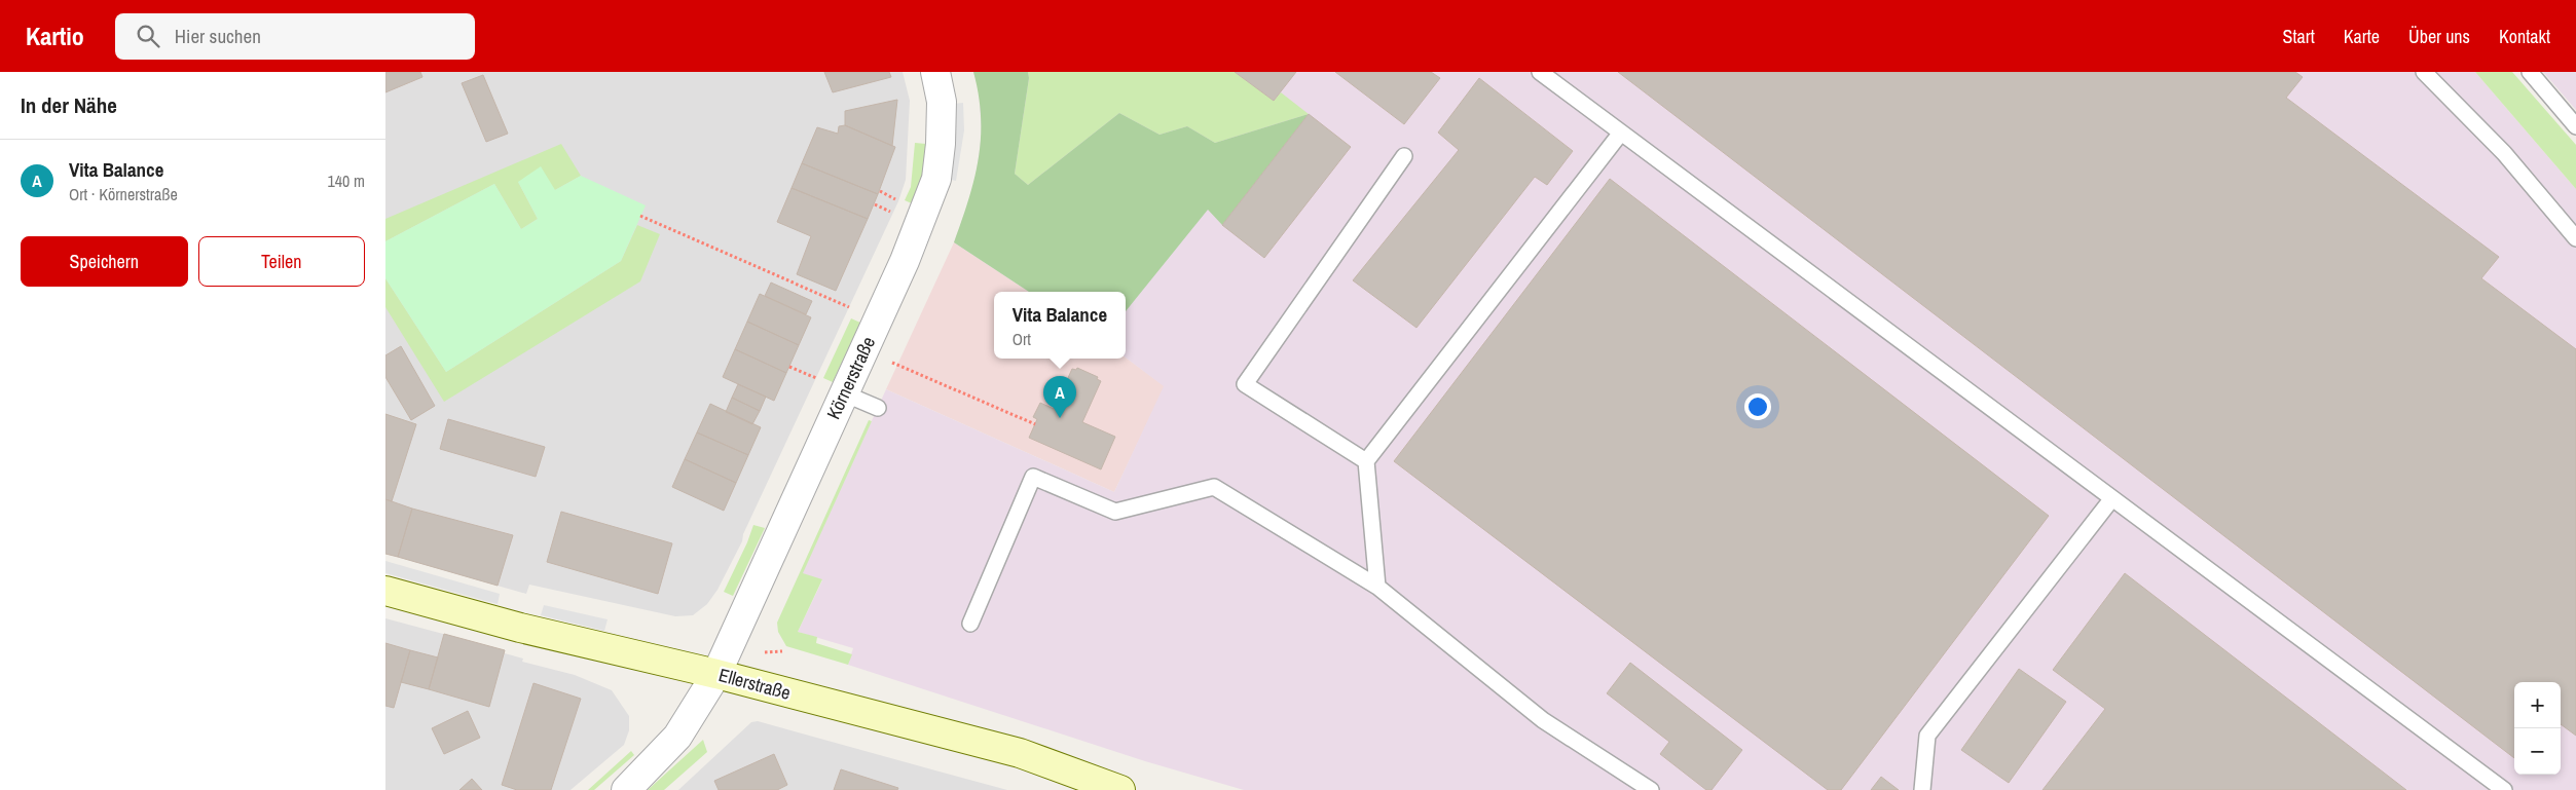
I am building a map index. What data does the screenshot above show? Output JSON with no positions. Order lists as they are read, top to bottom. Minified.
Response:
{"streets":{"main road":["Ellerstraße"],"street":["Körnerstraße"]},"crossings":[["Körnerstraße","Ellerstraße"]],"page":{"header":"Kartio","search":"Hier suchen","nav":["Start","Karte","Über uns","Kontakt"],"heading":"In der Nähe","list":[{"mark":"A","name":"Vita Balance","note":"Ort · Körnerstraße","value":"140 m"}],"buttons":["Speichern","Teilen"],"popup":["Vita Balance","Ort"],"pins":"A","map_buttons":["+","−"]}}
